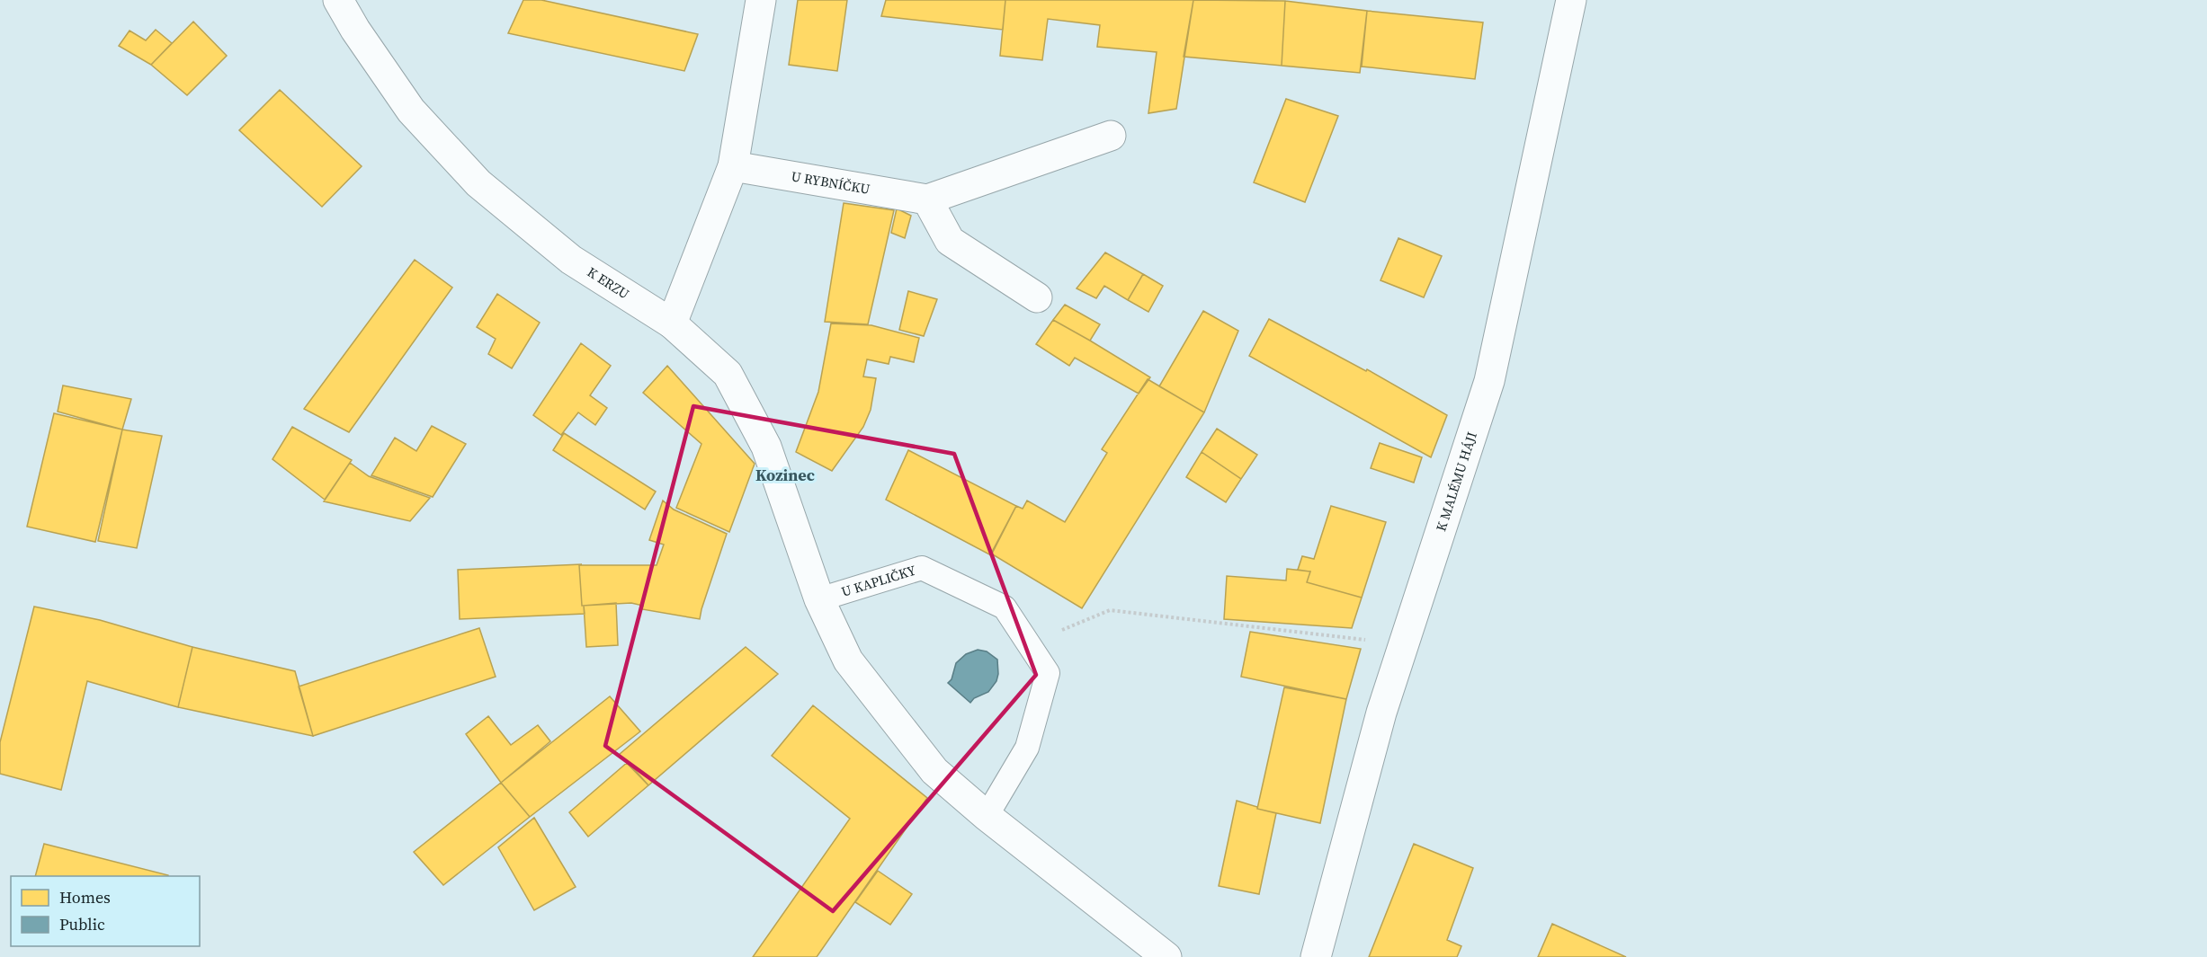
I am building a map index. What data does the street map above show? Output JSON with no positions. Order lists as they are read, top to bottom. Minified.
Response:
{"streets":{"street":["U RYBNÍČKU","K ERZU","K MALÉMU HÁJI"],"lane":["U KAPLIČKY"]},"crossings":[["K ERZU","U KAPLIČKY"]],"districts":["Kozinec"],"legend":["Homes","Public"]}
